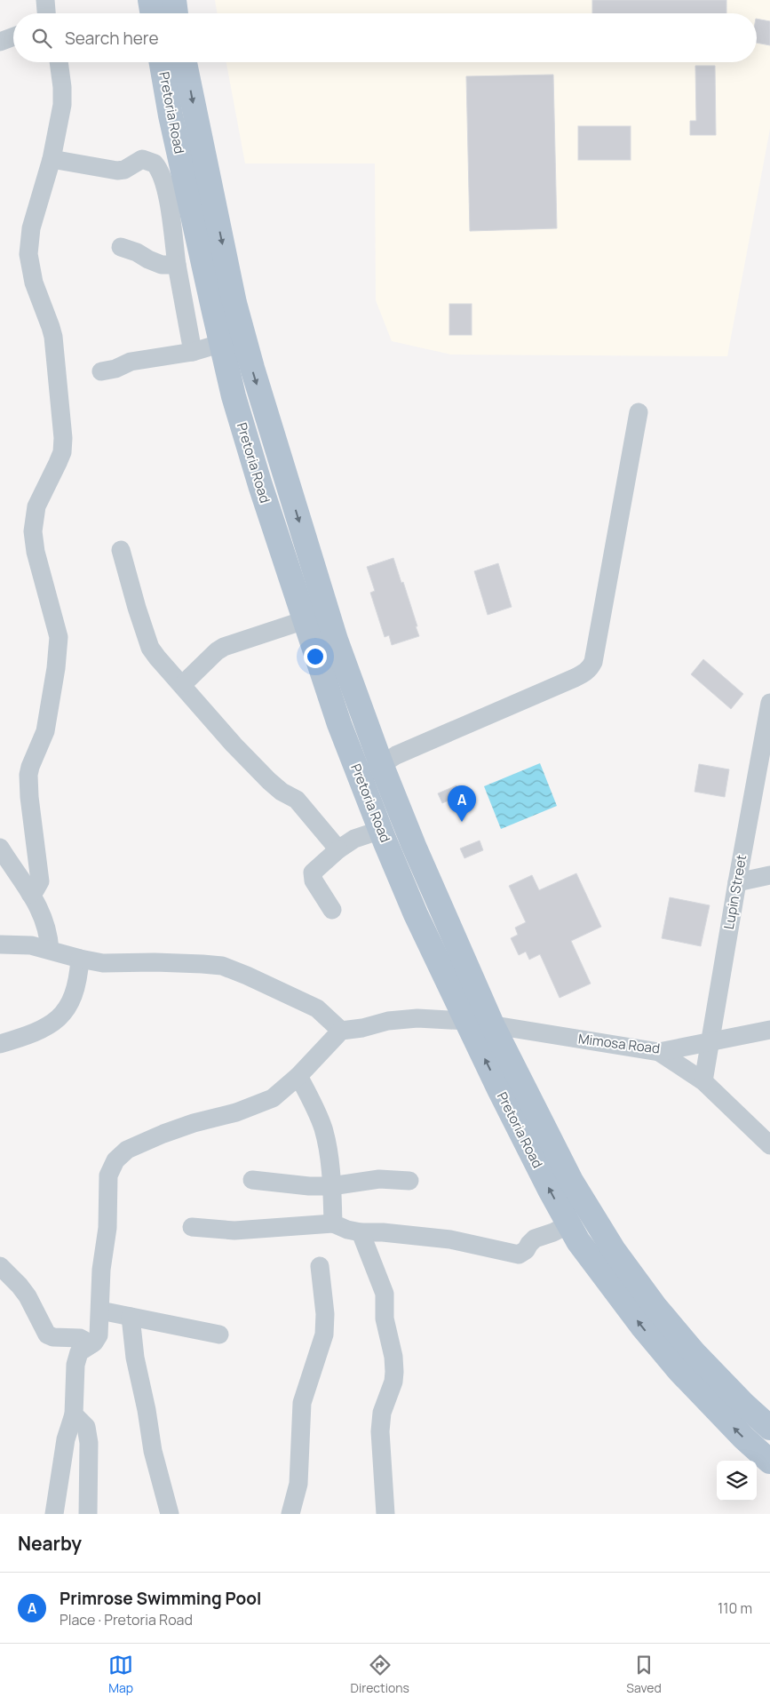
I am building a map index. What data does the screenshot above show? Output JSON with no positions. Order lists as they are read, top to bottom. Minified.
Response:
{"streets":{"main road":["Pretoria Road"],"street":["Lupin Street","Mimosa Road"]},"crossings":[["Pretoria Road","Mimosa Road"],["Lupin Street","Mimosa Road"]],"page":{"search":"Search here","pins":"A","heading":"Nearby","list":[{"mark":"A","name":"Primrose Swimming Pool","note":"Place · Pretoria Road","value":"110 m"}],"nav":["Map","Directions","Saved"]}}
